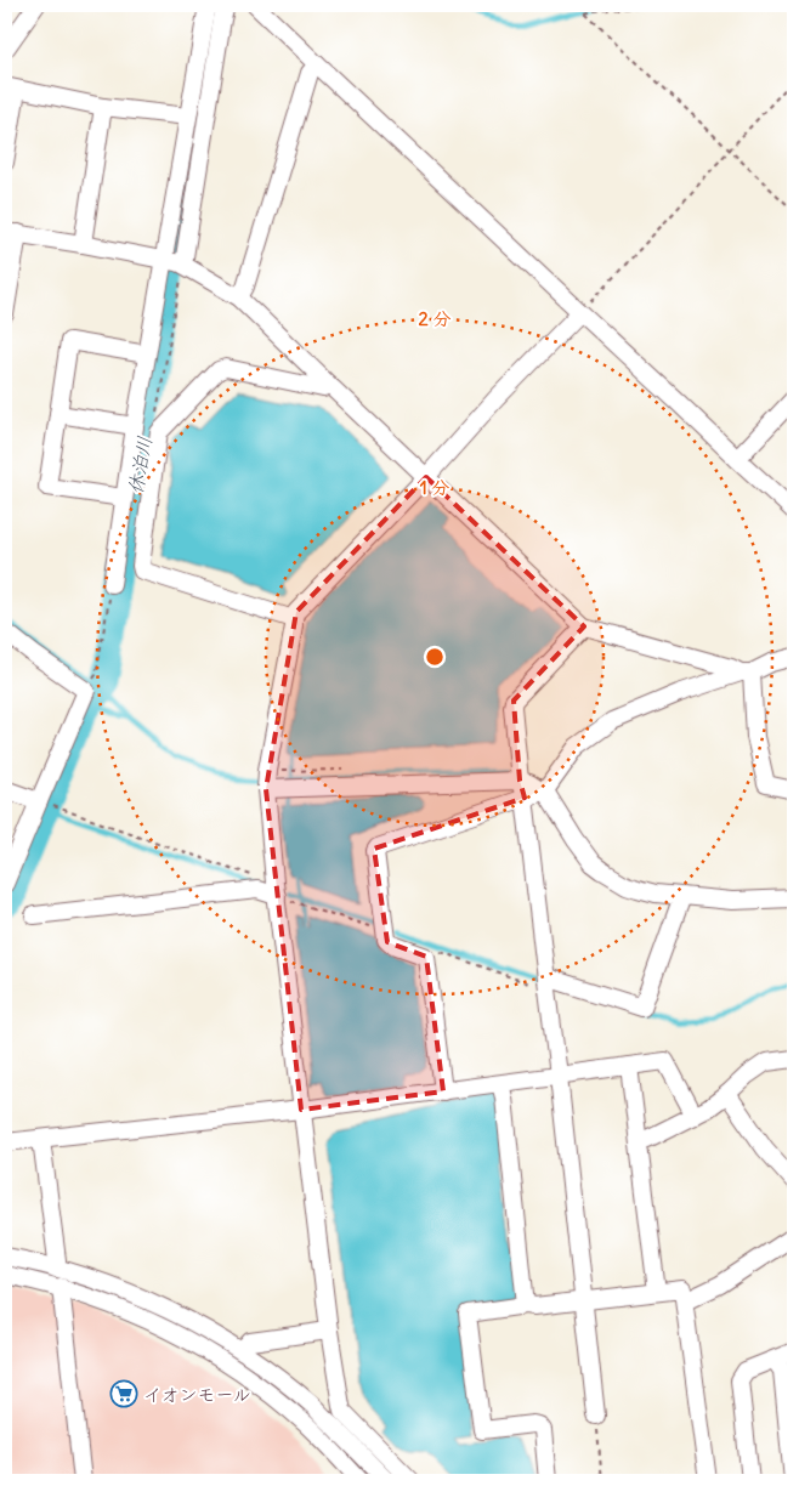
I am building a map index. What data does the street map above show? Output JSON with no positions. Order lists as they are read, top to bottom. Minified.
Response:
{"water":["休泊川"],"places":{"supermarket":["イオンモール"]},"rings":["2 分","1 分"]}
